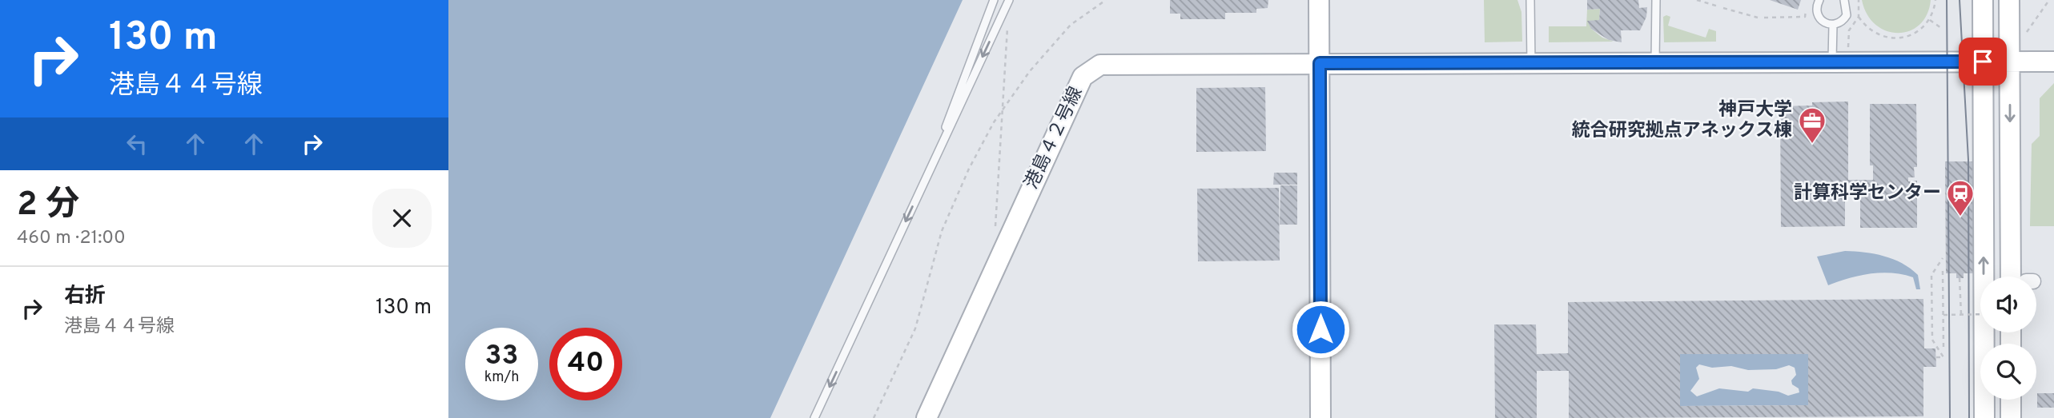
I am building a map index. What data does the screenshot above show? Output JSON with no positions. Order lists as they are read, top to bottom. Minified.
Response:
{"streets":{"street":["港島４２号線"]},"places":{"office":["神戸大学 統合研究拠点アネックス棟"],"station":["計算科学センター"]},"page":{"turn":["130 m","港島４４号線"],"heading":["2 分","460 m · 21:00"],"list":[{"name":"右折","note":"港島４４号線","value":"130 m"}],"speed":"33 km/h","limit":"40"}}
